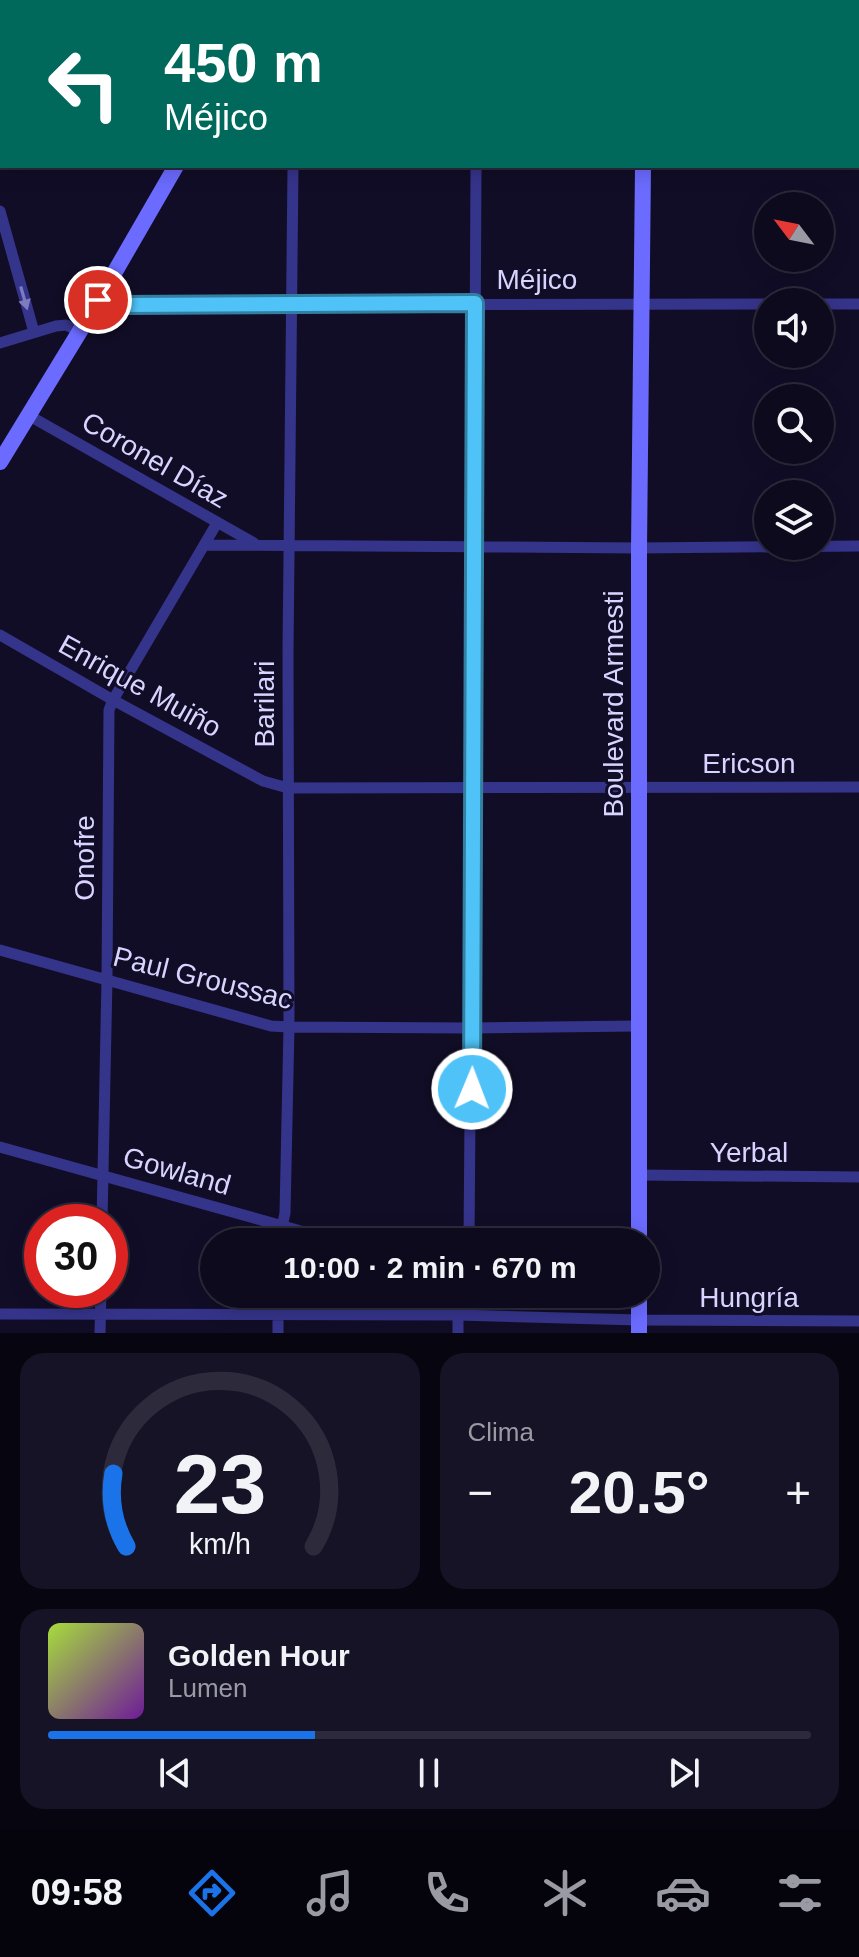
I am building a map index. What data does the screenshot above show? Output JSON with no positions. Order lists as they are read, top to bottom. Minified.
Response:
{"streets":{"main road":["Boulevard Armesti"],"street":["Méjico","Coronel Díaz","Enrique Muiño","Barilari","Ericson","Onofre","Paul Groussac","Yerbal","Gowland","Hungría"]},"crossings":[["Méjico","Barilari"],["Méjico","Boulevard Armesti"],["Coronel Díaz","Barilari"],["Coronel Díaz","Boulevard Armesti"],["Coronel Díaz","Onofre"],["Enrique Muiño","Barilari"],["Enrique Muiño","Boulevard Armesti"],["Enrique Muiño","Ericson"],["Enrique Muiño","Onofre"],["Barilari","Paul Groussac"],["Barilari","Gowland"],["Boulevard Armesti","Ericson"],["Boulevard Armesti","Paul Groussac"],["Boulevard Armesti","Yerbal"],["Onofre","Paul Groussac"],["Onofre","Gowland"]],"north":"top left","page":{"turn":["450 m","Méjico"],"limit":"30","trip":"10:00 · 2 min · 670 m","tile":"Clima","heat":["−","20.5°","+"],"song":["Golden Hour","Lumen"],"tabs":"09:58","gauge":["23","km/h"]}}
